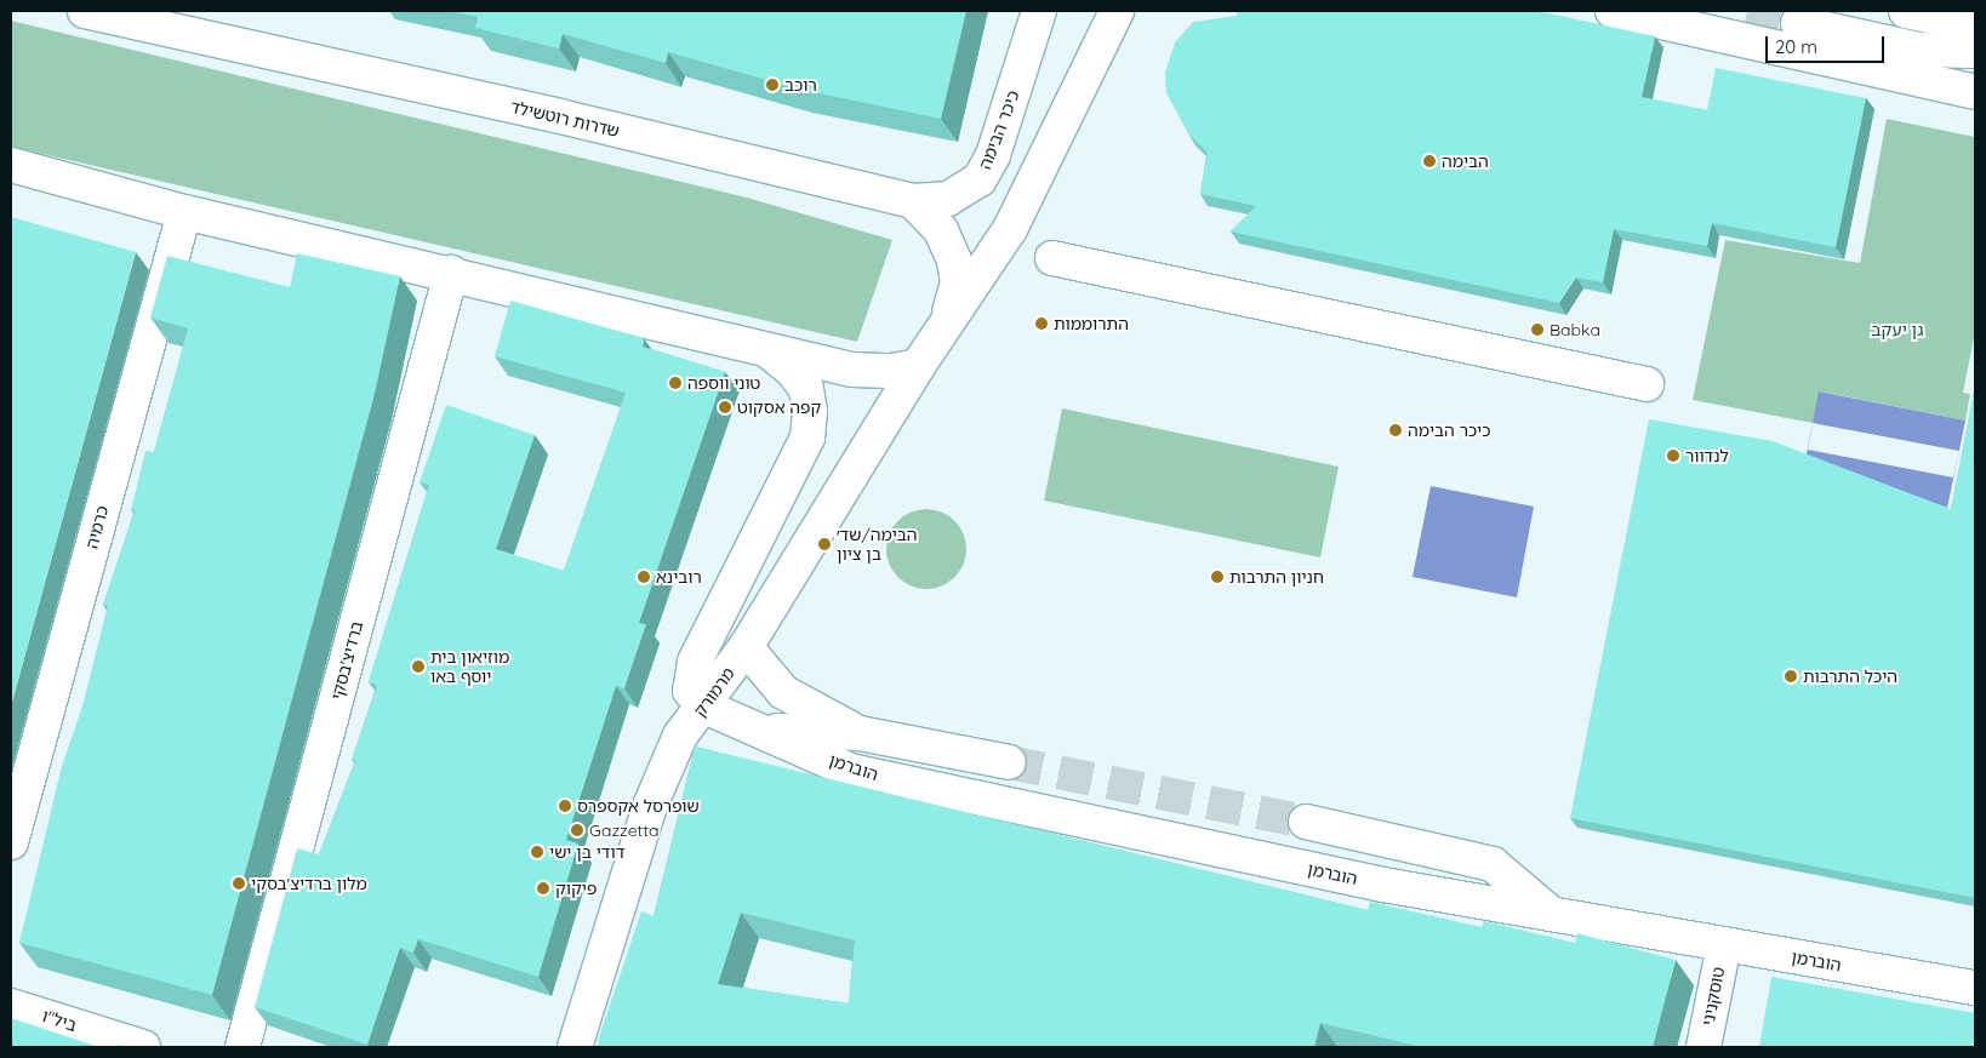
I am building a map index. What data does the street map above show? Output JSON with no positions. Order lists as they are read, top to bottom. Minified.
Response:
{"streets":{"street":["שדרות רוטשילד","כיכר הבימה","כרמיה","ברדיצ'בסקי","מרמורק","הוברמן","טוסקניני","ביל\"ו"]},"crossings":[["שדרות רוטשילד","כיכר הבימה"],["מרמורק","הוברמן"],["הוברמן","טוסקניני"]],"parks":["גן יעקב"],"places":["רוכב","הבימה","התרוממות","Babka","טוני ווספה","קפה אסקוט","כיכר הבימה","לנדוור","הבימה/שד׳ בן ציון","רובינא","חניון התרבות","מוזיאון בית יוסף באו","היכל התרבות","שופרסל אקספרס","Gazzetta","דודי בן ישי","מלון ברדיצ'בסקי","פיקוק"],"scale_bar":"20 m"}
